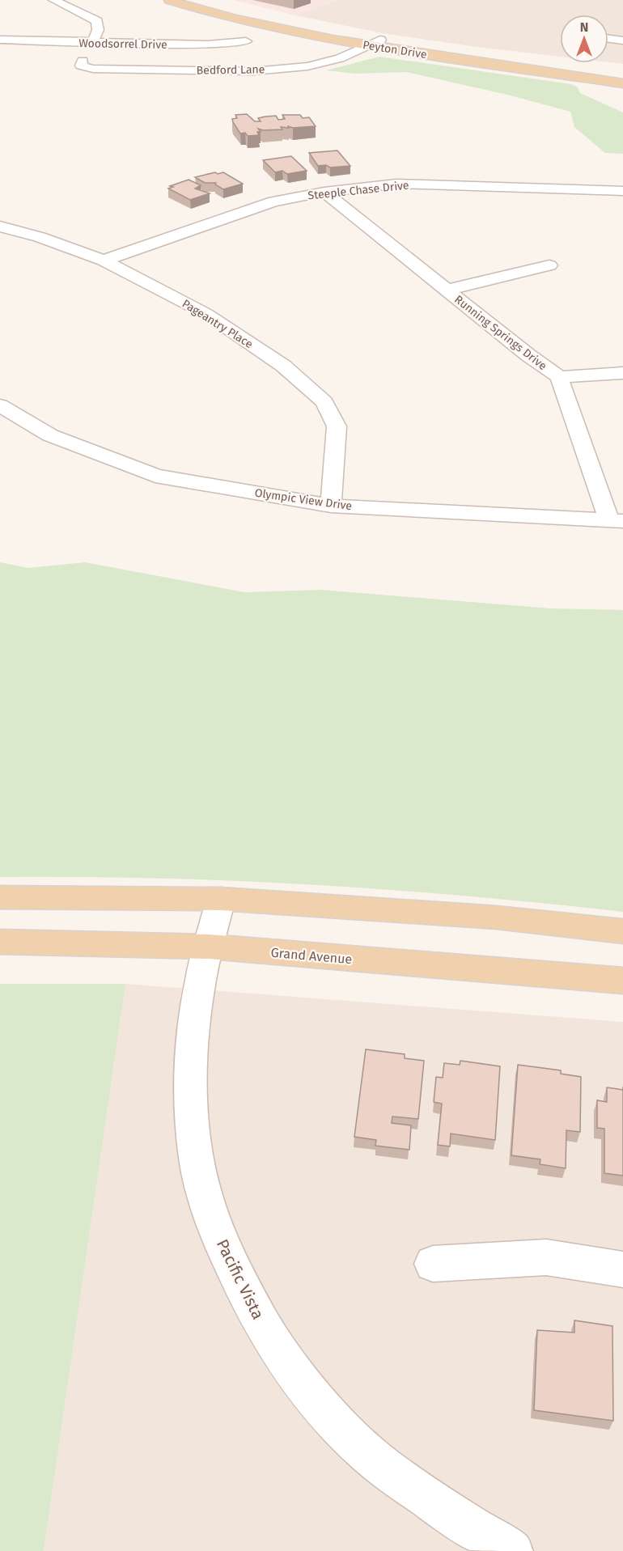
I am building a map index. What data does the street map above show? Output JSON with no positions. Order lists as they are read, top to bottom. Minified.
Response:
{"streets":{"main road":["Peyton Drive","Grand Avenue"],"street":["Woodsorrel Drive","Bedford Lane","Steeple Chase Drive","Pageantry Place","Running Springs Drive","Olympic View Drive","Pacific Vista"]},"crossings":[["Peyton Drive","Bedford Lane"],["Steeple Chase Drive","Pageantry Place"],["Steeple Chase Drive","Running Springs Drive"],["Pageantry Place","Olympic View Drive"],["Running Springs Drive","Olympic View Drive"],["Grand Avenue","Pacific Vista"]],"north":"top"}
